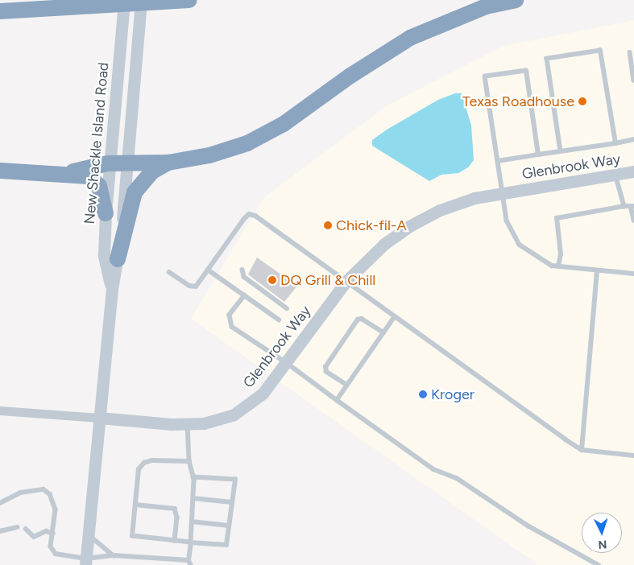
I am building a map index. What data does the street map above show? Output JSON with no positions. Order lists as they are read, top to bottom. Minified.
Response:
{"streets":{"main road":["New Shackle Island Road","Glenbrook Way"]},"crossings":[["New Shackle Island Road","Glenbrook Way"]],"places":["Texas Roadhouse","Chick-fil-A","DQ Grill & Chill","Kroger"],"north":"bottom"}
